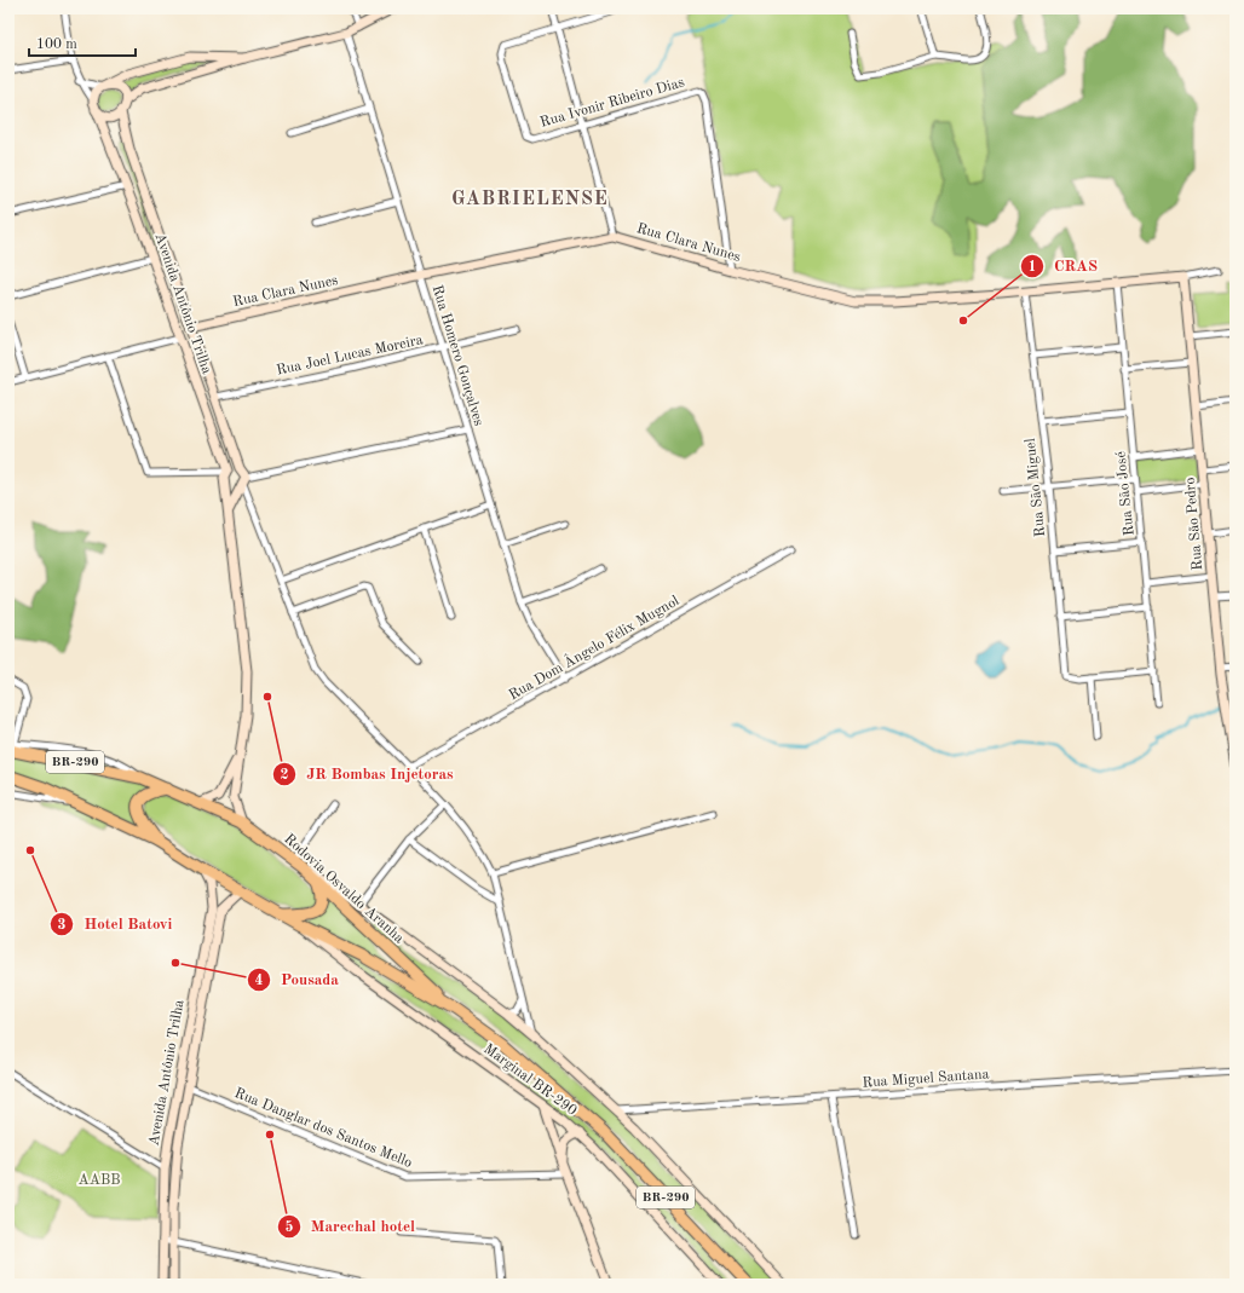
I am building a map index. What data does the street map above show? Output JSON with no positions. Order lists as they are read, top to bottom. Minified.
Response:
{"streets":{"highway":["BR-290","Rodovia Osvaldo Aranha"],"main road":["Rua Clara Nunes","Avenida Antônio Trilha","Rua São Pedro","Marginal BR-290"],"street":["Rua Ivonir Ribeiro Dias","Rua Joel Lucas Moreira","Rua Homero Gonçalves","Rua São Miguel","Rua São José","Rua Dom Ângelo Félix Mugnol","Rua Miguel Santana","Rua Danglar dos Santos Mello"]},"crossings":[["Rua Ivonir Ribeiro Dias","Rua Clara Nunes"],["Rua Clara Nunes","Avenida Antônio Trilha"],["Rua Clara Nunes","Rua Homero Gonçalves"],["Rua Clara Nunes","Rua São Miguel"],["Rua Clara Nunes","Rua São José"],["Rua Clara Nunes","Rua São Pedro"],["Avenida Antônio Trilha","Rua Joel Lucas Moreira"],["Avenida Antônio Trilha","Rodovia Osvaldo Aranha"],["Avenida Antônio Trilha","Rua Danglar dos Santos Mello"],["Rua Joel Lucas Moreira","Rua Homero Gonçalves"],["Rua Homero Gonçalves","Rua Dom Ângelo Félix Mugnol"],["BR-290","Rodovia Osvaldo Aranha"],["Rodovia Osvaldo Aranha","Marginal BR-290"]],"districts":["GABRIELENSE"],"parks":["AABB"],"places":["CRAS","JR Bombas Injetoras","Hotel Batovi","Pousada","Marechal hotel"],"scale_bar":"100 m"}
